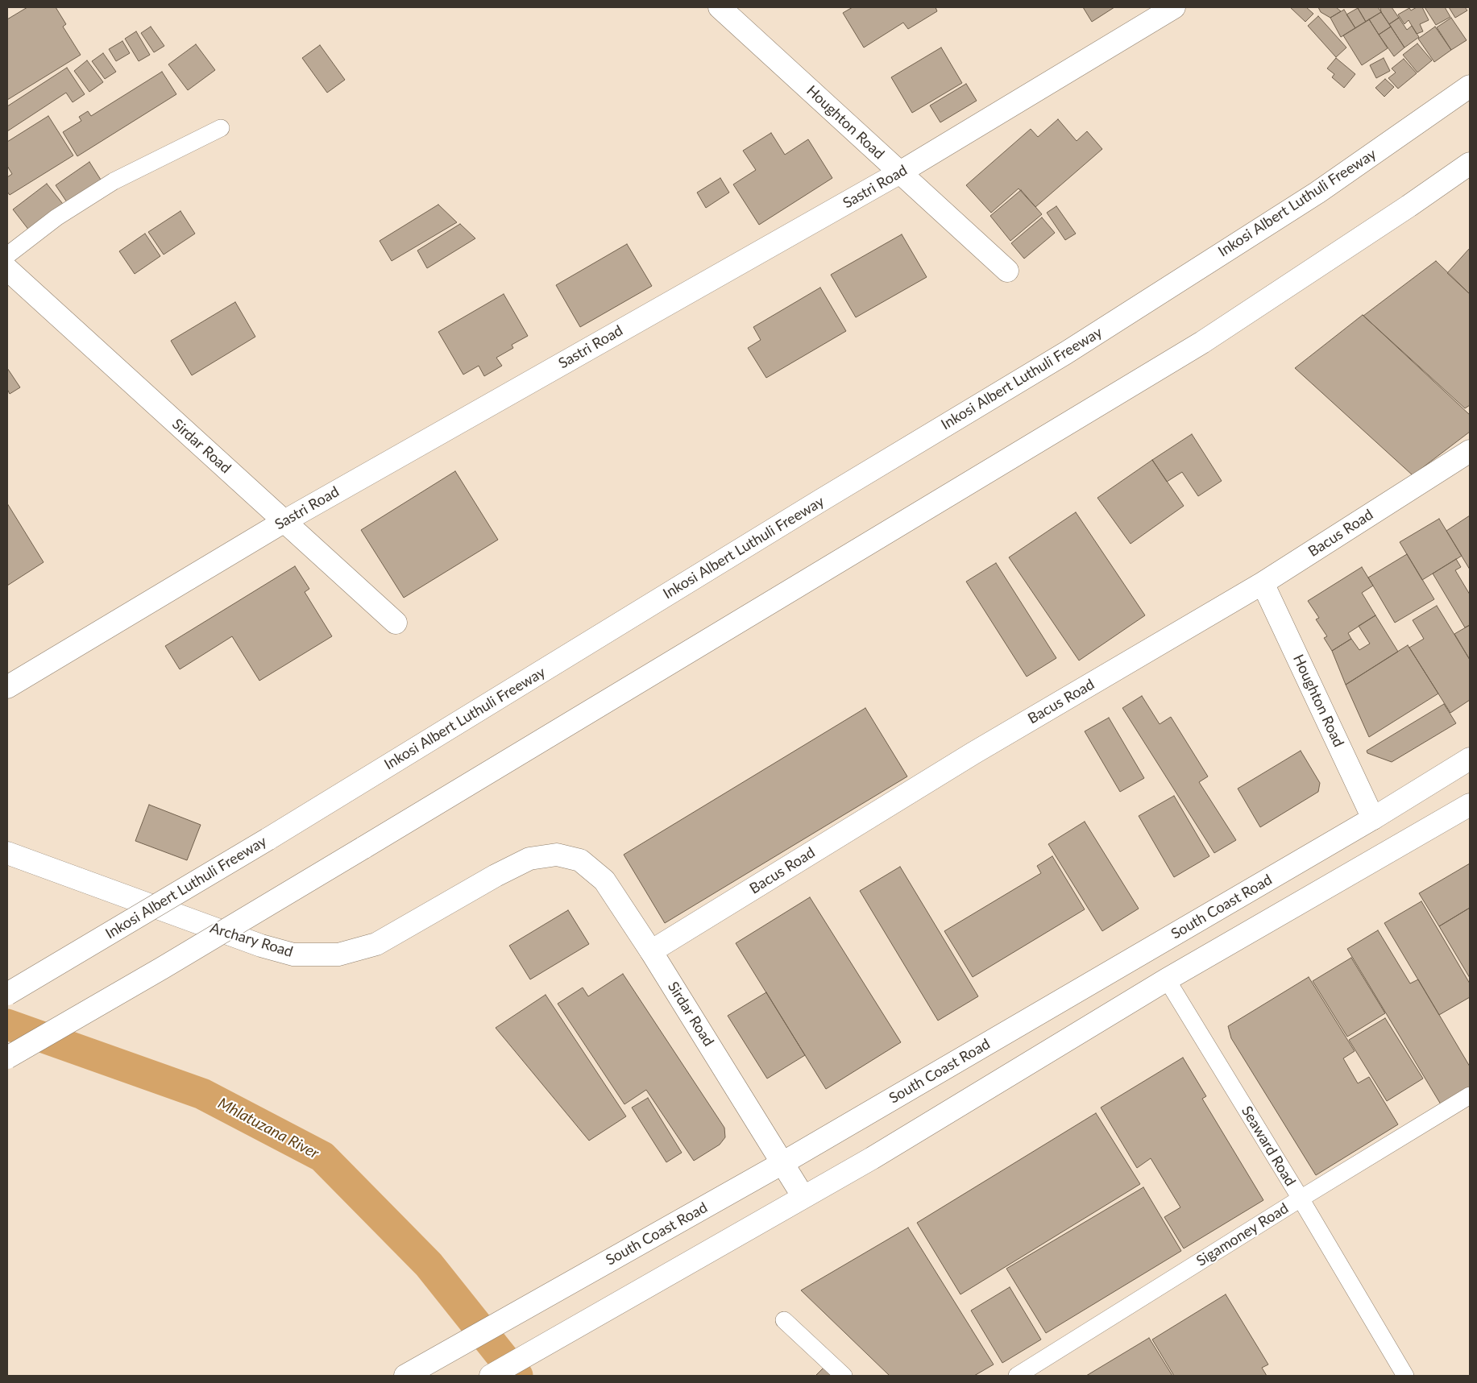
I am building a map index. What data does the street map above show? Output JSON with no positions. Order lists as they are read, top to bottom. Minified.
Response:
{"streets":{"main road":["Houghton Road","Sastri Road","Inkosi Albert Luthuli Freeway","Sirdar Road","Bacus Road","South Coast Road","Archary Road"],"lane":["Seaward Road","Sigamoney Road"]},"crossings":[["Houghton Road","Sastri Road"],["Houghton Road","Bacus Road"],["Houghton Road","South Coast Road"],["Sastri Road","Sirdar Road"],["Sirdar Road","Bacus Road"],["Sirdar Road","South Coast Road"],["Sirdar Road","Archary Road"],["Seaward Road","Sigamoney Road"]],"water":["Mhlatuzana River"]}
